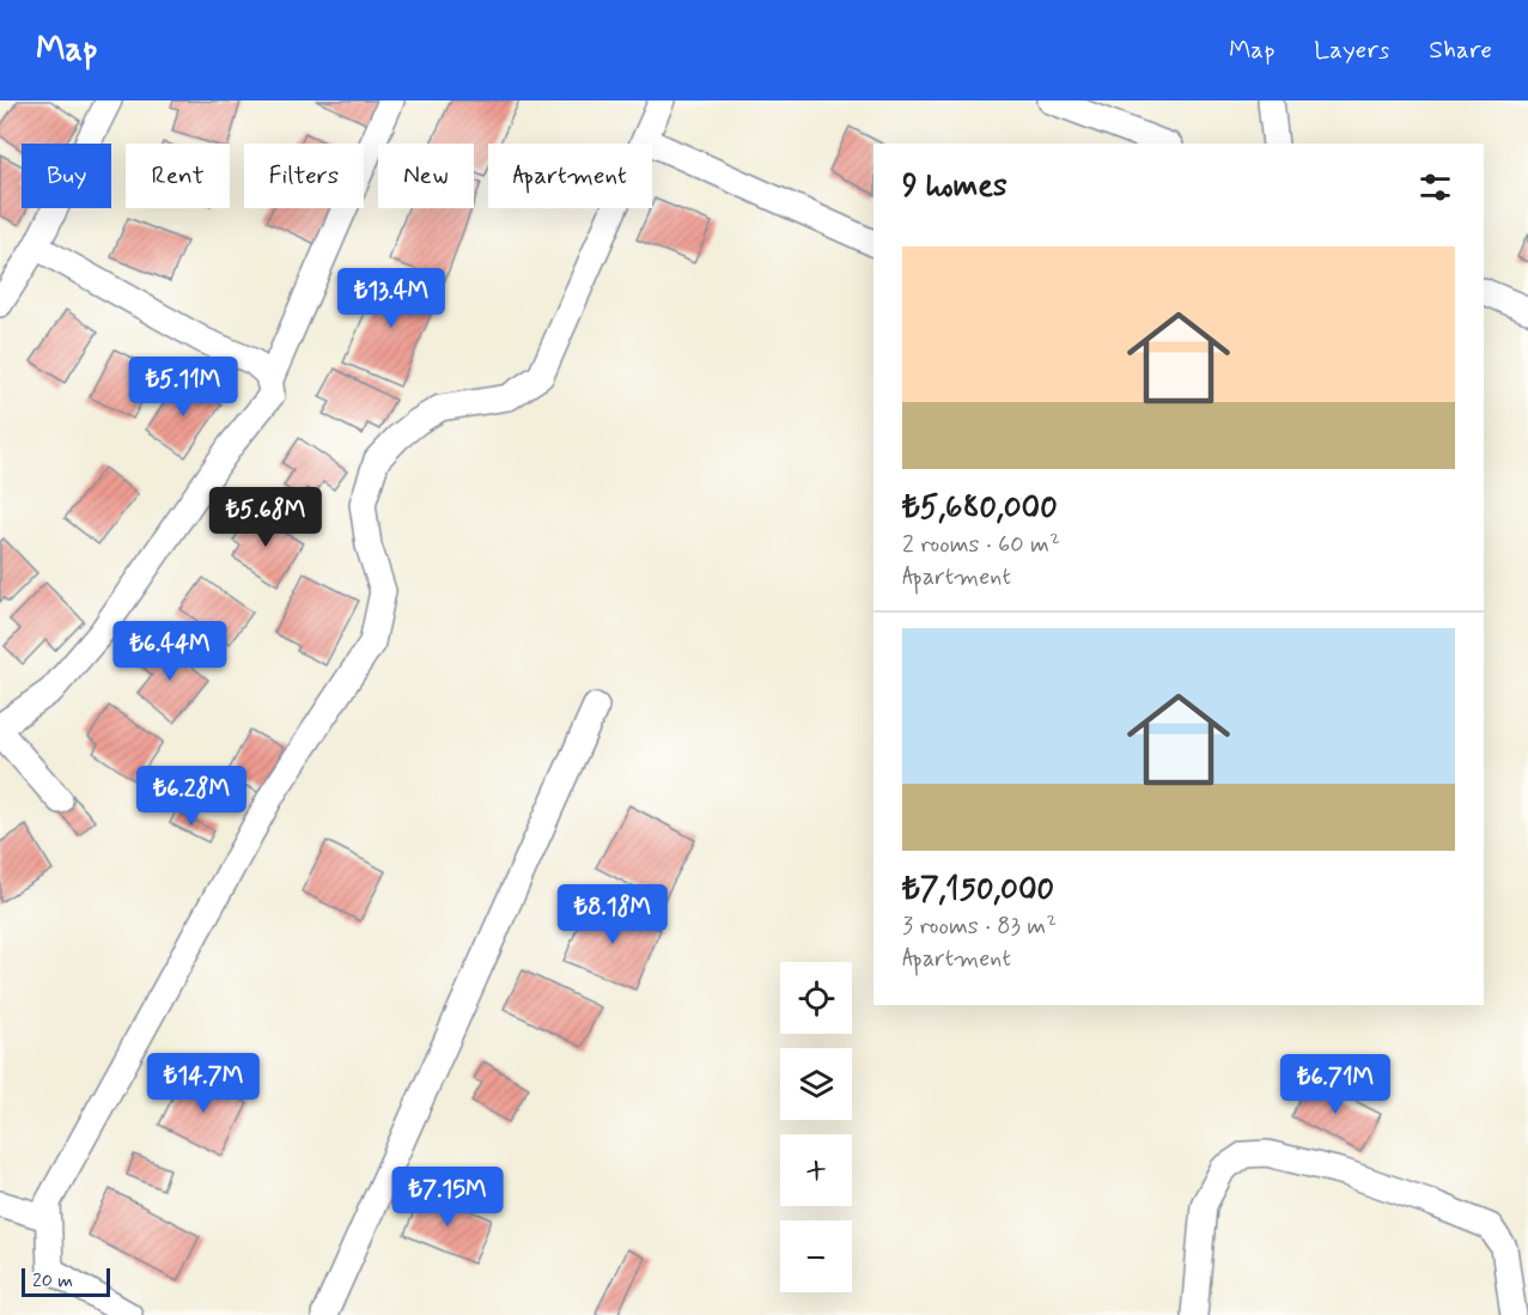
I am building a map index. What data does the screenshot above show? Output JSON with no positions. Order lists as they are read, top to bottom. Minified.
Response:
{"scale_bar":"20 m","page":{"header":"Map","nav":["Map","Layers","Share"],"chip":["Buy","Rent","Filters","New","Apartment"],"heading":"9 homes","list":[{"name":"₺5,680,000","note":"2 rooms · 60 m² · Apartment"},{"name":"₺7,150,000","note":"3 rooms · 83 m² · Apartment"}],"price":["₺13.4M","₺5.11M","₺5.68M","₺6.44M","₺6.28M","₺8.18M","₺14.7M","₺6.71M","₺7.15M"],"map_buttons":["+","−"],"scale":"20 m"}}
